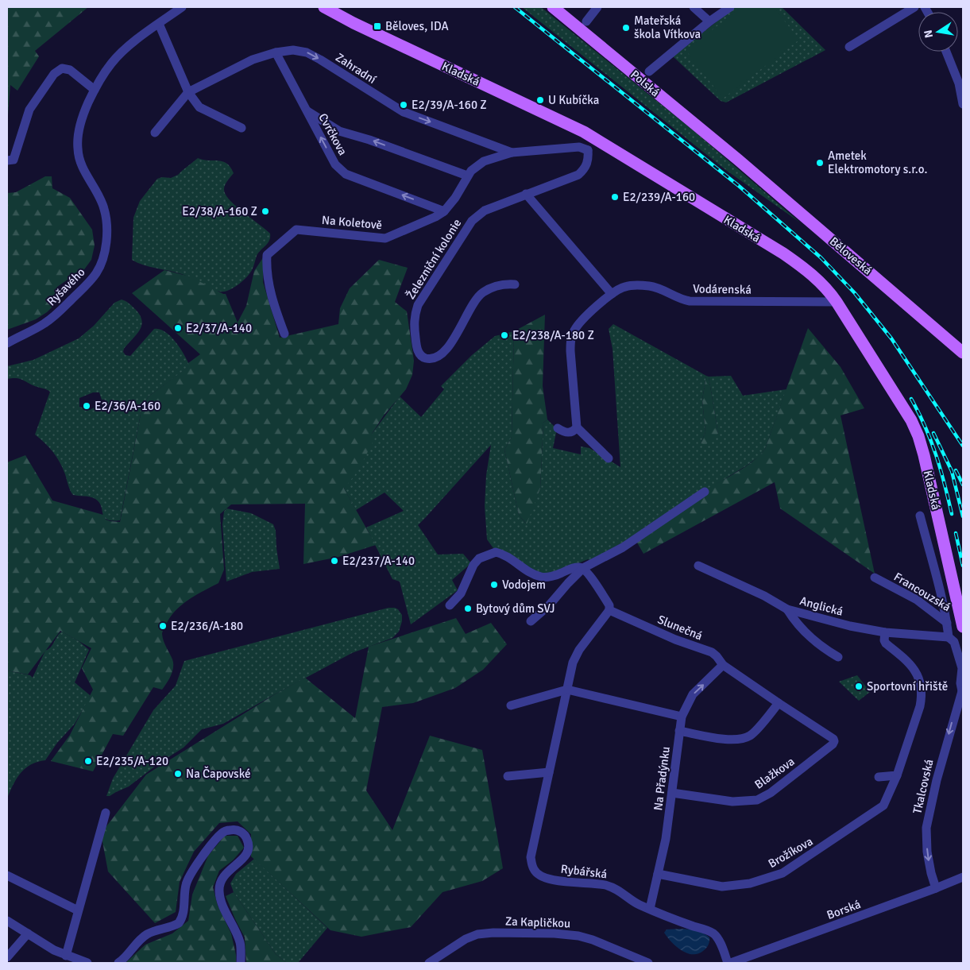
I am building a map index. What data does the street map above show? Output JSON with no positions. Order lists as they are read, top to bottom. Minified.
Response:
{"streets":{"main road":["Kladská","Polská","Běloveská"],"street":["Zahradní","Cvrčkova","Na Koletově","Železniční kolonie","Ryšavého","Vodárenská","Francouzská","Anglická","Slunečná","Blažkova","Na Přadýnku","Tkalcovská","Brožíkova","Rybářská","Borská","Za Kapličkou"]},"crossings":[["Zahradní","Cvrčkova"],["Zahradní","Na Koletově"],["Kladská","Vodárenská"],["Polská","Běloveská"],["Cvrčkova","Na Koletově"],["Na Koletově","Železniční kolonie"],["Francouzská","Tkalcovská"],["Anglická","Tkalcovská"],["Anglická","Brožíkova"],["Slunečná","Blažkova"],["Slunečná","Na Přadýnku"],["Slunečná","Rybářská"],["Blažkova","Na Přadýnku"],["Na Přadýnku","Brožíkova"],["Na Přadýnku","Rybářská"],["Tkalcovská","Borská"]],"one_way":["Tkalcovská"],"places":{"transit":["Běloves, IDA"],"other":["Mateřská škola Vítkova","U Kubíčka","E2/39/A-160 Z","Ametek Elektromotory s.r.o.","E2/239/A-160","E2/38/A-160 Z","E2/37/A-140","E2/238/A-180 Z","E2/36/A-160","E2/237/A-140","Vodojem","Bytový dům SVJ","E2/236/A-180","Sportovní hřiště","E2/235/A-120","Na Čapovské"]},"north":"left"}
